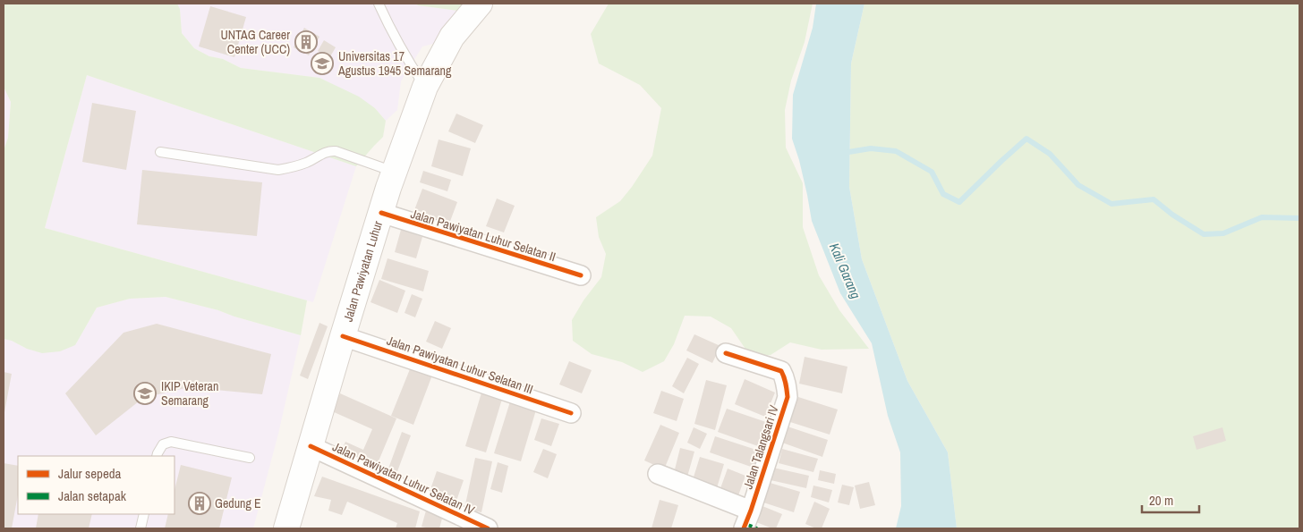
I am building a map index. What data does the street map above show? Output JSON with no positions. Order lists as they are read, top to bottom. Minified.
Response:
{"streets":{"main road":["Jalan Pawiyatan Luhur"],"street":["Jalan Pawiyatan Luhur Selatan II","Jalan Pawiyatan Luhur Selatan III","Jalan Talangsari IV","Jalan Pawiyatan Luhur Selatan IV"]},"crossings":[["Jalan Pawiyatan Luhur Selatan II","Jalan Pawiyatan Luhur"],["Jalan Pawiyatan Luhur","Jalan Pawiyatan Luhur Selatan III"],["Jalan Pawiyatan Luhur","Jalan Pawiyatan Luhur Selatan IV"]],"water":["Kali Garang"],"places":{"building":["UNTAG Career Center (UCC)","Gedung E"],"school or university":["Universitas 17 Agustus 1945 Semarang","IKIP Veteran Semarang"]},"legend":["Jalur sepeda","Jalan setapak"],"scale_bar":"20 m"}
